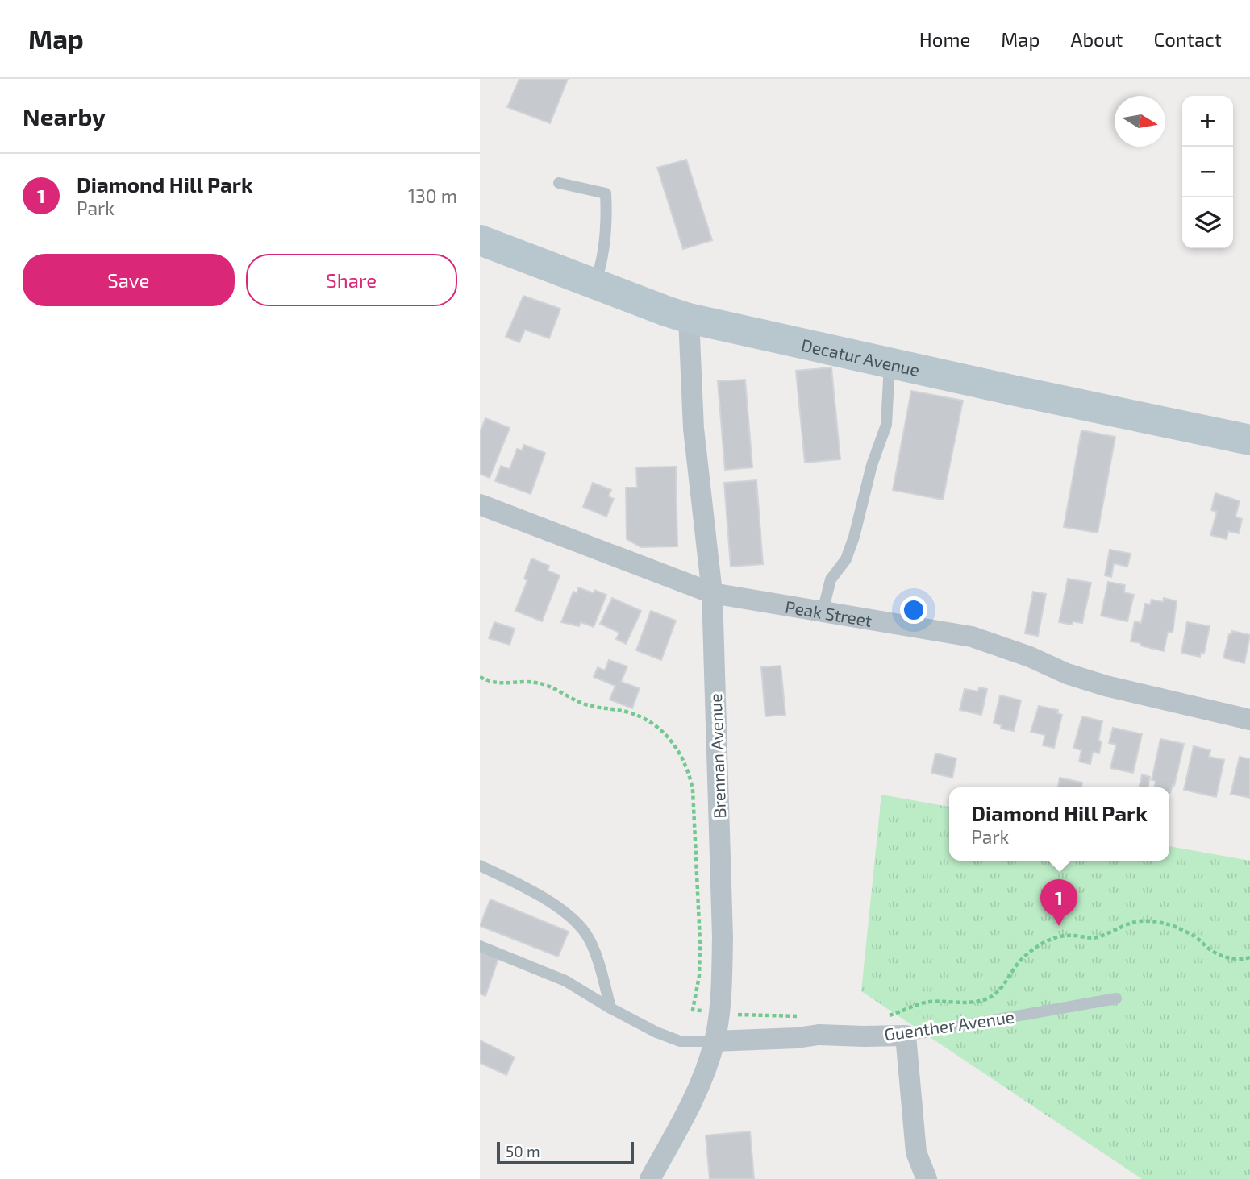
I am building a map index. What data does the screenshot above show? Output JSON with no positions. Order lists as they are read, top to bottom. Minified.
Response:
{"streets":{"main road":["Decatur Avenue"],"street":["Peak Street","Brennan Avenue","Guenther Avenue"]},"crossings":[["Decatur Avenue","Brennan Avenue"],["Peak Street","Brennan Avenue"],["Brennan Avenue","Guenther Avenue"]],"scale_bar":"50 m","north":"right","page":{"header":"Map","nav":["Home","Map","About","Contact"],"heading":"Nearby","map_buttons":["+","−"],"list":[{"mark":"1","name":"Diamond Hill Park","note":"Park","value":"130 m"}],"buttons":["Save","Share"],"popup":["Diamond Hill Park","Park"],"pins":"1","scale":"50 m"}}
